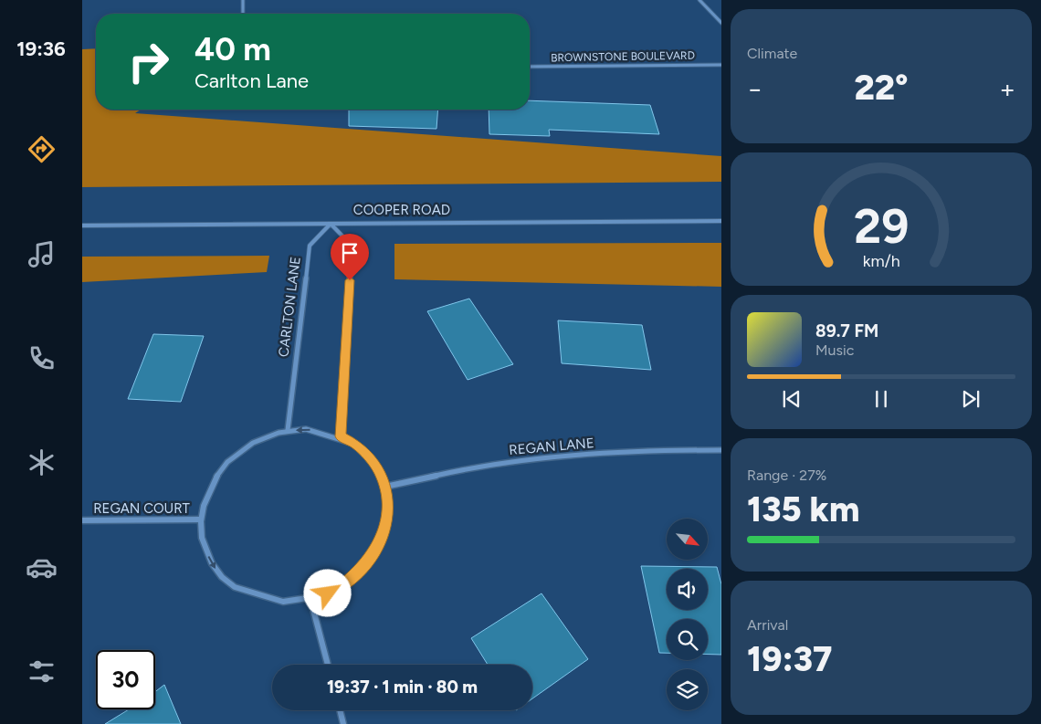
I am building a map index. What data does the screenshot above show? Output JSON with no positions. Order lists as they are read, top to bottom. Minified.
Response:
{"streets":{"street":["BROWNSTONE BOULEVARD","COOPER ROAD","CARLTON LANE","REGAN LANE","REGAN COURT"]},"crossings":[["COOPER ROAD","CARLTON LANE"]],"north":"bottom right","page":{"tabs":"19:36","tile":["Climate",["Range · 27%","135 km"],["Arrival","19:37"]],"turn":["40 m","Carlton Lane"],"heat":["−","22°","+"],"song":["89.7 FM","Music"],"limit":"30","trip":"19:37 · 1 min · 80 m","gauge":["29","km/h"]}}
